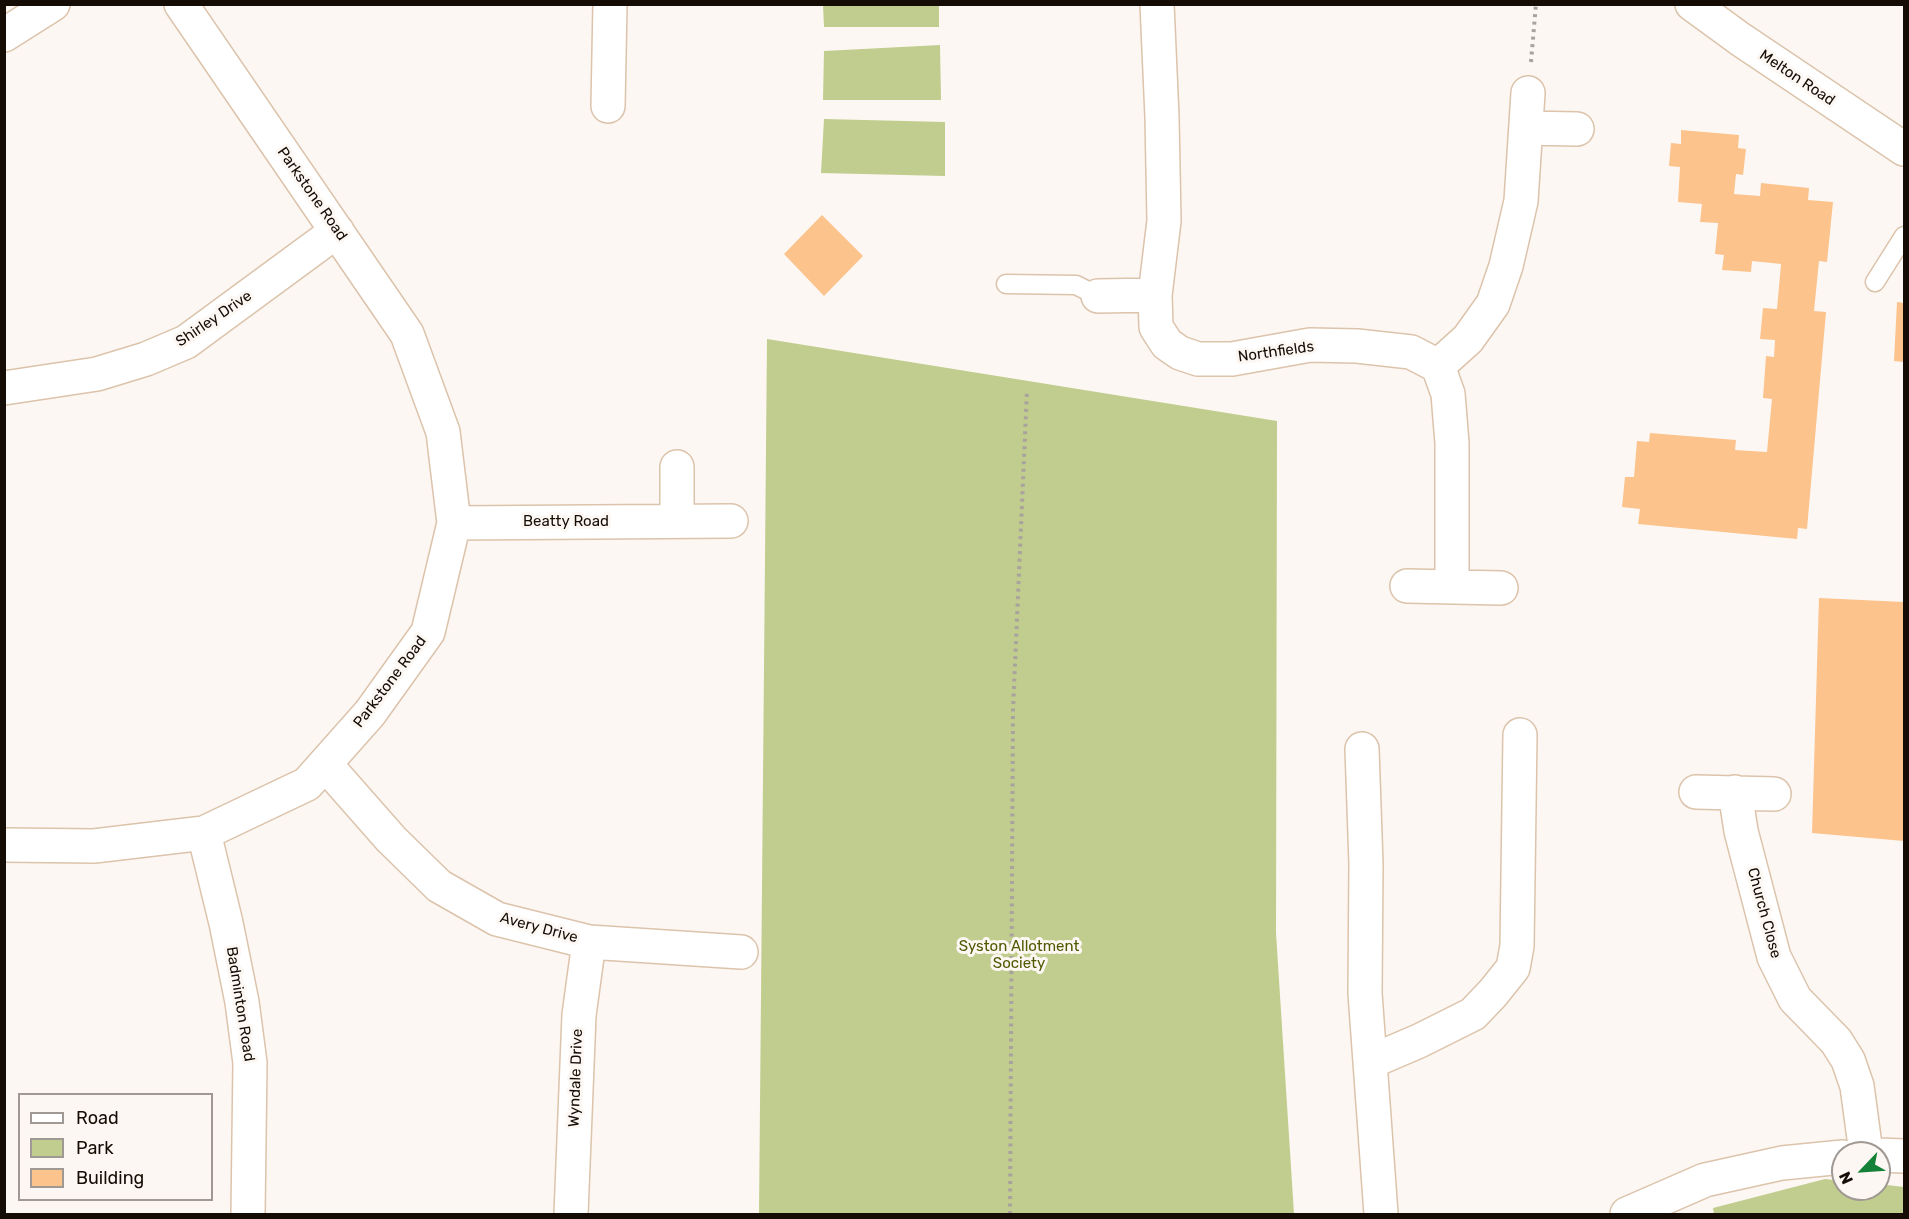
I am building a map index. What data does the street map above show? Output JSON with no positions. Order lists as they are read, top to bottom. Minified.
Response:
{"streets":{"street":["Melton Road","Parkstone Road","Shirley Drive","Northfields","Beatty Road","Church Close","Avery Drive","Badminton Road","Wyndale Drive"]},"crossings":[["Parkstone Road","Shirley Drive"],["Parkstone Road","Beatty Road"],["Parkstone Road","Avery Drive"],["Parkstone Road","Badminton Road"],["Avery Drive","Wyndale Drive"]],"parks":["Syston Allotment Society"],"legend":["Road","Park","Building"],"north":"bottom left"}
